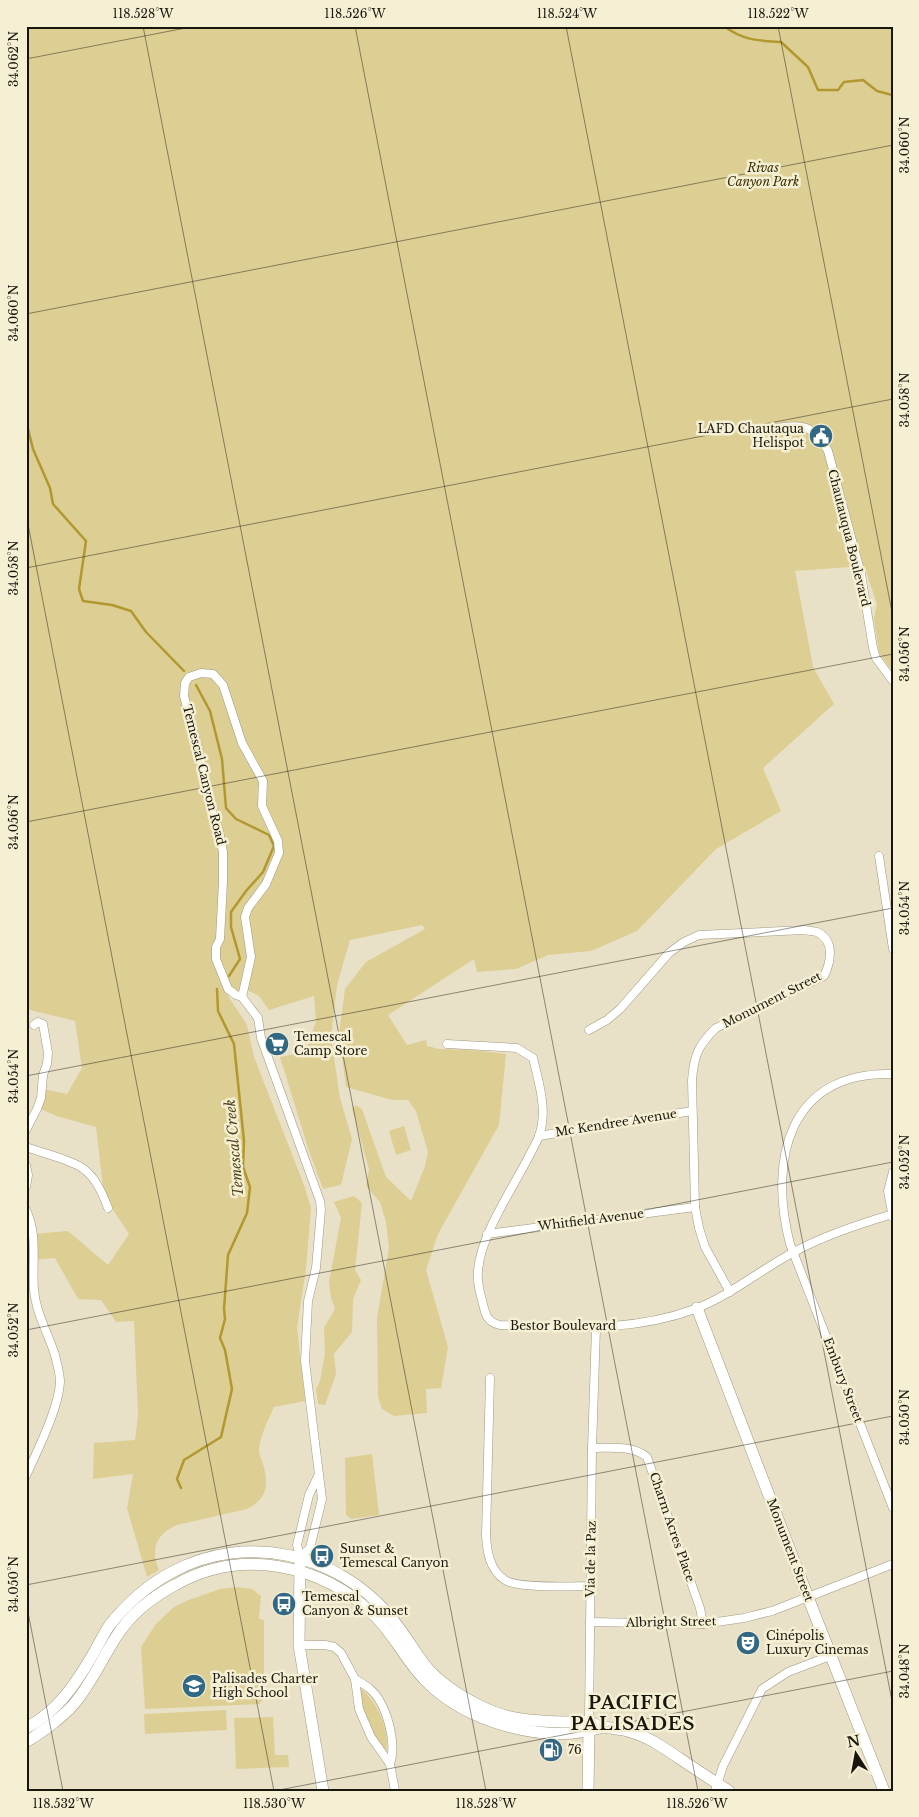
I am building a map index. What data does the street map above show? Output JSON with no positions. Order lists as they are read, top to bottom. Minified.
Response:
{"streets":{"main road":["Monument Street","Via de la Paz"],"street":["Chautauqua Boulevard","Temescal Canyon Road","Mc Kendree Avenue","Whitfield Avenue","Bestor Boulevard","Embury Street","Charm Acres Place","Albright Street"]},"crossings":[["Monument Street","Mc Kendree Avenue"],["Monument Street","Whitfield Avenue"],["Monument Street","Bestor Boulevard"],["Monument Street","Albright Street"],["Mc Kendree Avenue","Bestor Boulevard"],["Whitfield Avenue","Bestor Boulevard"],["Bestor Boulevard","Embury Street"],["Bestor Boulevard","Via de la Paz"],["Charm Acres Place","Via de la Paz"],["Charm Acres Place","Albright Street"],["Via de la Paz","Albright Street"]],"districts":["PACIFIC PALISADES"],"water":["Temescal Creek"],"parks":["Rivas Canyon Park"],"places":{"public building":["LAFD Chautaqua Helispot"],"supermarket":["Temescal Camp Store"],"bus stop":["Sunset & Temescal Canyon","Temescal Canyon & Sunset"],"theatre":["Cinépolis Luxury Cinemas"],"school or university":["Palisades Charter High School"],"fuel station":["76"]},"north":"top","coordinates":["118.528°W","118.526°W","118.524°W","118.522°W","34.062°N","34.060°N","34.058°N","34.056°N","34.054°N","34.052°N","34.050°N","34.048°N","118.532°W","118.530°W"]}
